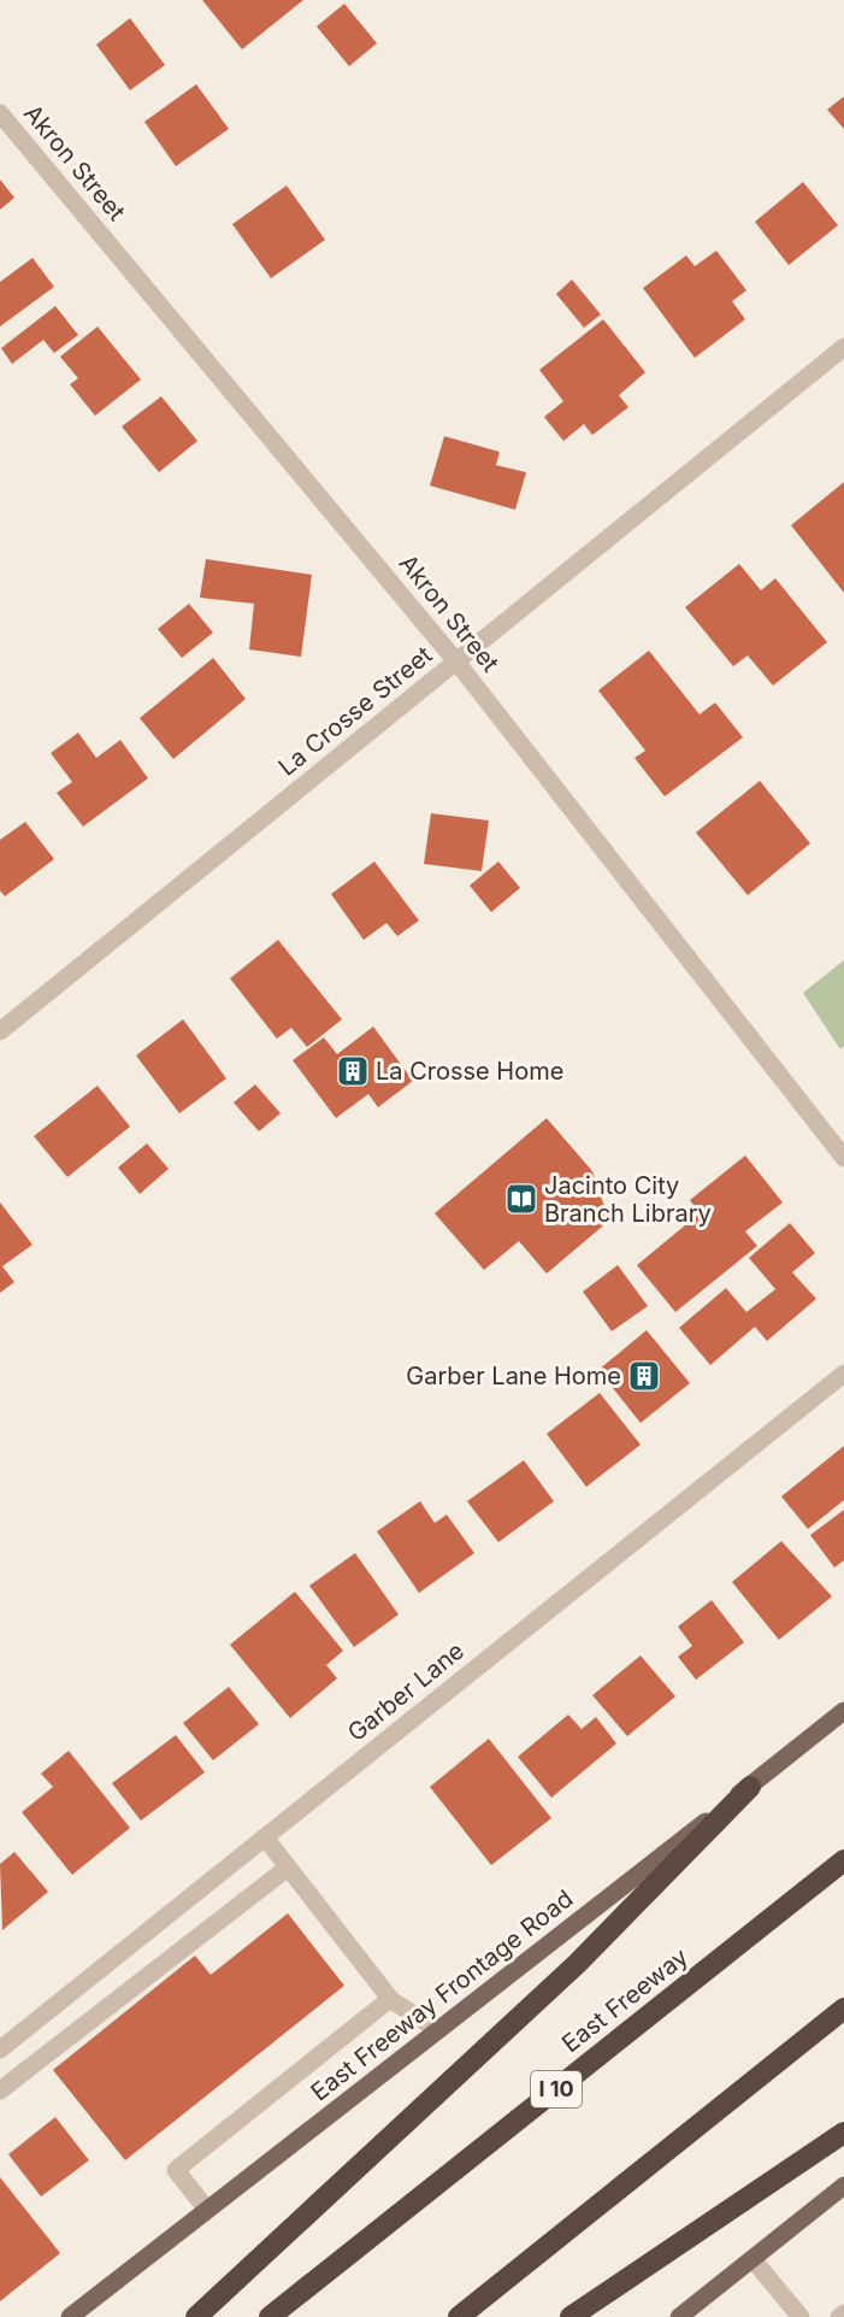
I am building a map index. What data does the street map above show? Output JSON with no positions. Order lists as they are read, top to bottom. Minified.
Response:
{"streets":{"highway":["East Freeway","I 10"],"main road":["East Freeway Frontage Road"],"street":["Akron Street","La Crosse Street","Garber Lane"]},"crossings":[["Akron Street","La Crosse Street"]],"places":{"building":["La Crosse Home","Garber Lane Home"],"library":["Jacinto City Branch Library"]}}
